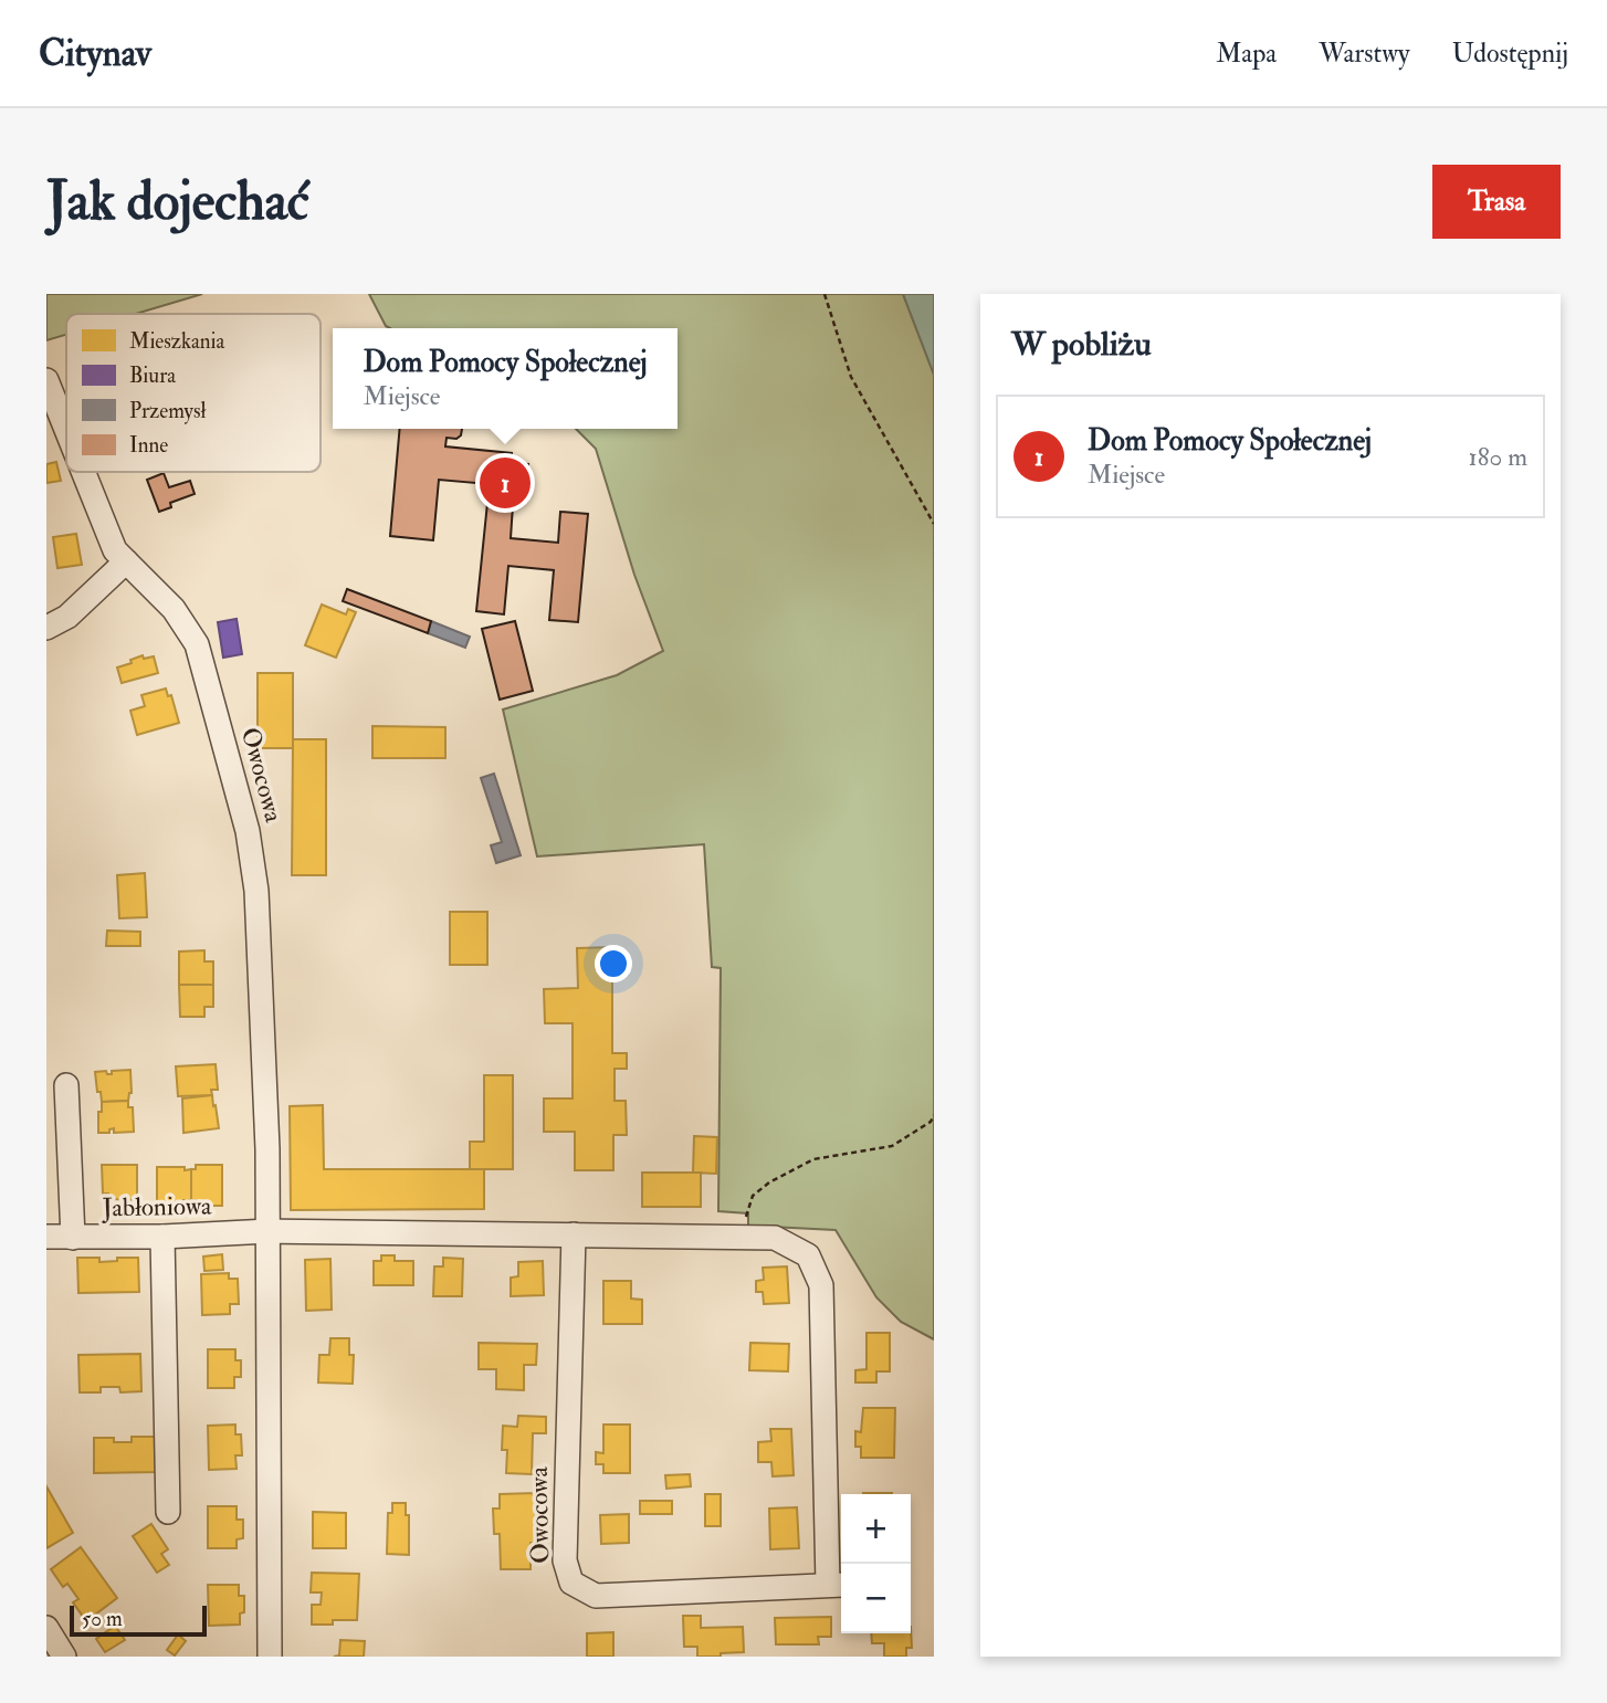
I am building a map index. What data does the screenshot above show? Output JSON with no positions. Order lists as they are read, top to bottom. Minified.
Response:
{"streets":{"street":["Owocowa","Jabłoniowa"]},"crossings":[["Owocowa","Jabłoniowa"]],"legend":["Mieszkania","Biura","Przemysł","Inne"],"scale_bar":"50 m","page":{"header":"Citynav","nav":["Mapa","Warstwy","Udostępnij"],"buttons":"Trasa","title":"Jak dojechać","heading":"W pobliżu","popup":["Dom Pomocy Społecznej","Miejsce"],"list":[{"mark":"1","name":"Dom Pomocy Społecznej","note":"Miejsce","value":"180 m"}],"pins":"1","map_buttons":["+","−"],"scale":"50 m"}}
